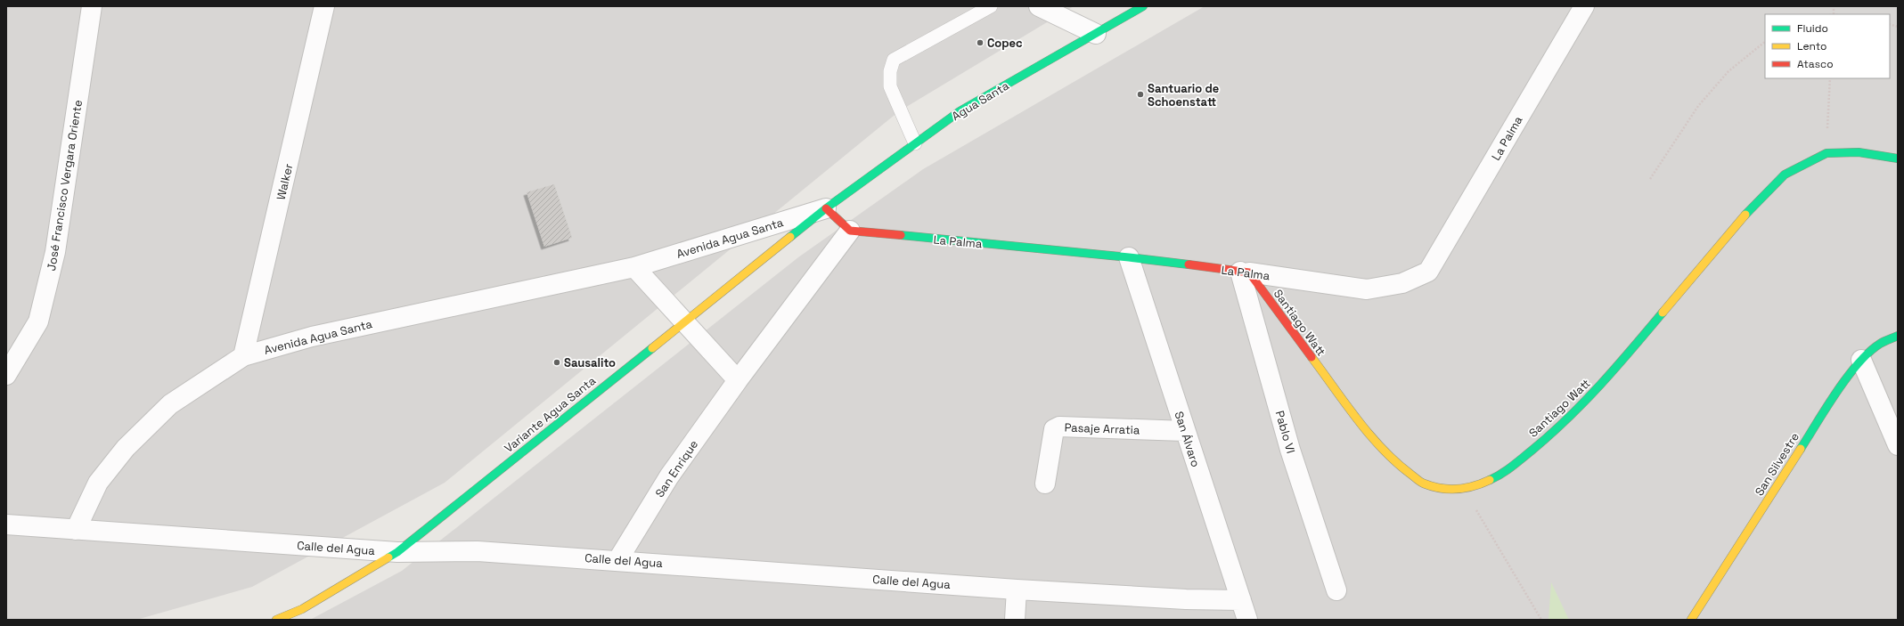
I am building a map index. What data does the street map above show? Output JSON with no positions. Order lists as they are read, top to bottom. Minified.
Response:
{"streets":{"street":["Agua Santa","La Palma","Walker","José Francisco Vergara Oriente","Avenida Agua Santa","Santiago Watt","Variante Agua Santa","Pasaje Arratia","Pablo VI","San Álvaro","San Silvestre","San Enrique","Calle del Agua"]},"crossings":[["Agua Santa","Avenida Agua Santa"],["Agua Santa","Variante Agua Santa"],["La Palma","Santiago Watt"],["La Palma","Pablo VI"],["La Palma","San Álvaro"],["La Palma","San Enrique"],["Walker","Avenida Agua Santa"],["Avenida Agua Santa","Variante Agua Santa"],["Avenida Agua Santa","Calle del Agua"],["Santiago Watt","Pablo VI"],["Variante Agua Santa","Calle del Agua"],["Pasaje Arratia","San Álvaro"],["San Álvaro","Calle del Agua"],["San Enrique","Calle del Agua"]],"places":["Copec","Santuario de Schoenstatt","Sausalito"],"legend":["Fluido","Lento","Atasco"]}
